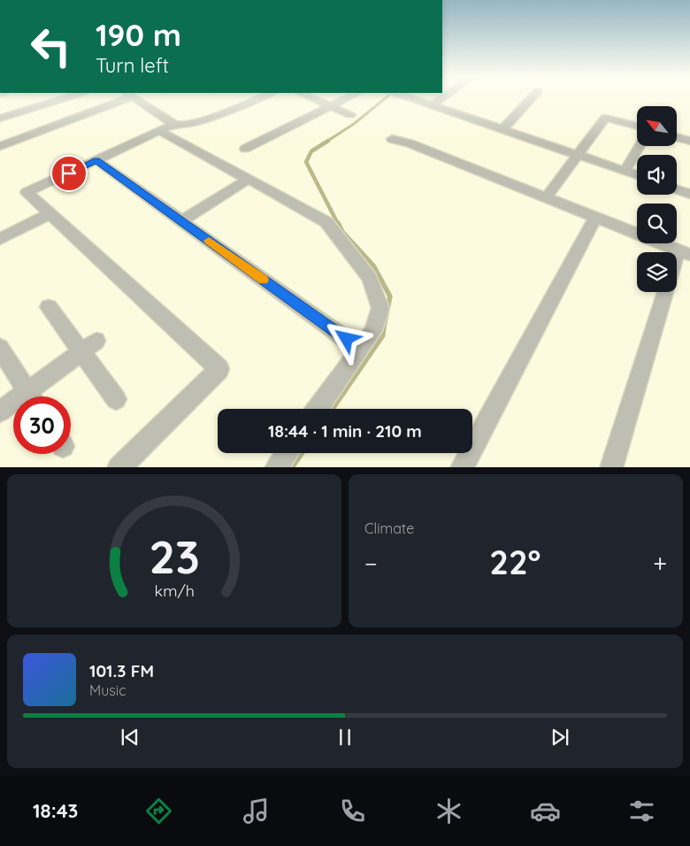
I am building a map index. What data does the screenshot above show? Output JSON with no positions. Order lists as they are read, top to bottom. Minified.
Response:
{"north":"top left","page":{"turn":["190 m","Turn left"],"limit":"30","trip":"18:44 · 1 min · 210 m","tile":"Climate","heat":["−","22°","+"],"song":["101.3 FM","Music"],"tabs":"18:43","gauge":["23","km/h"]}}
